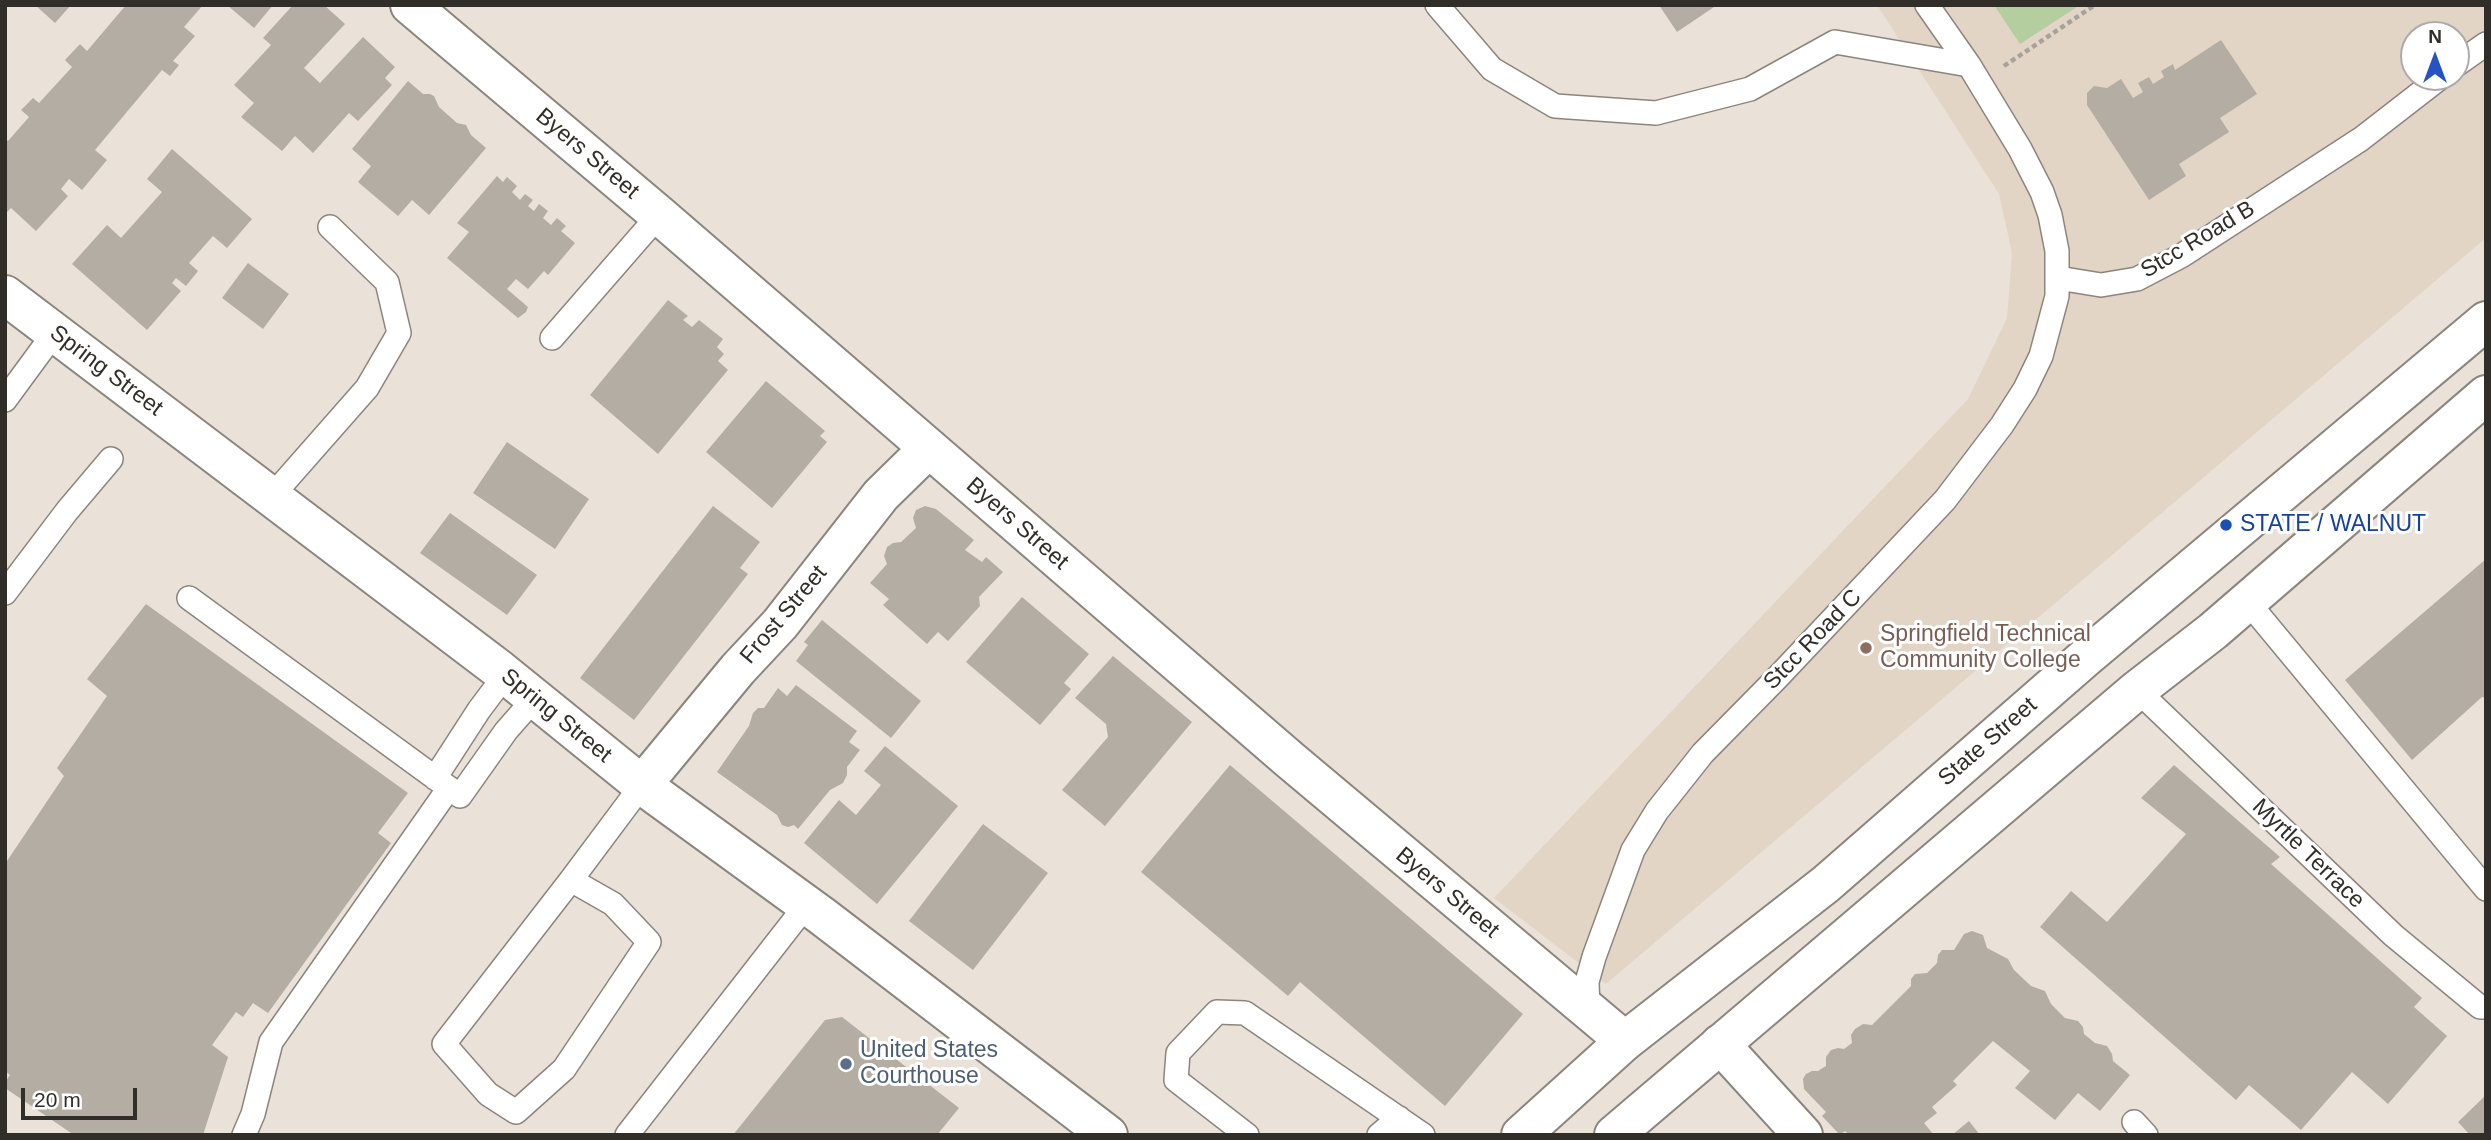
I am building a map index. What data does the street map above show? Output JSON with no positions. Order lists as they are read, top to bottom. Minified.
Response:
{"streets":{"main road":["Byers Street","Spring Street","Frost Street","State Street"],"lane":["Stcc Road B","Stcc Road C","Myrtle Terrace"]},"crossings":[["Byers Street","Frost Street"],["Byers Street","Stcc Road C"],["Byers Street","State Street"],["Stcc Road B","Stcc Road C"],["Spring Street","Frost Street"]],"places":["STATE / WALNUT","Springfield Technical Community College","United States Courthouse"],"scale_bar":"20 m","north":"top"}
